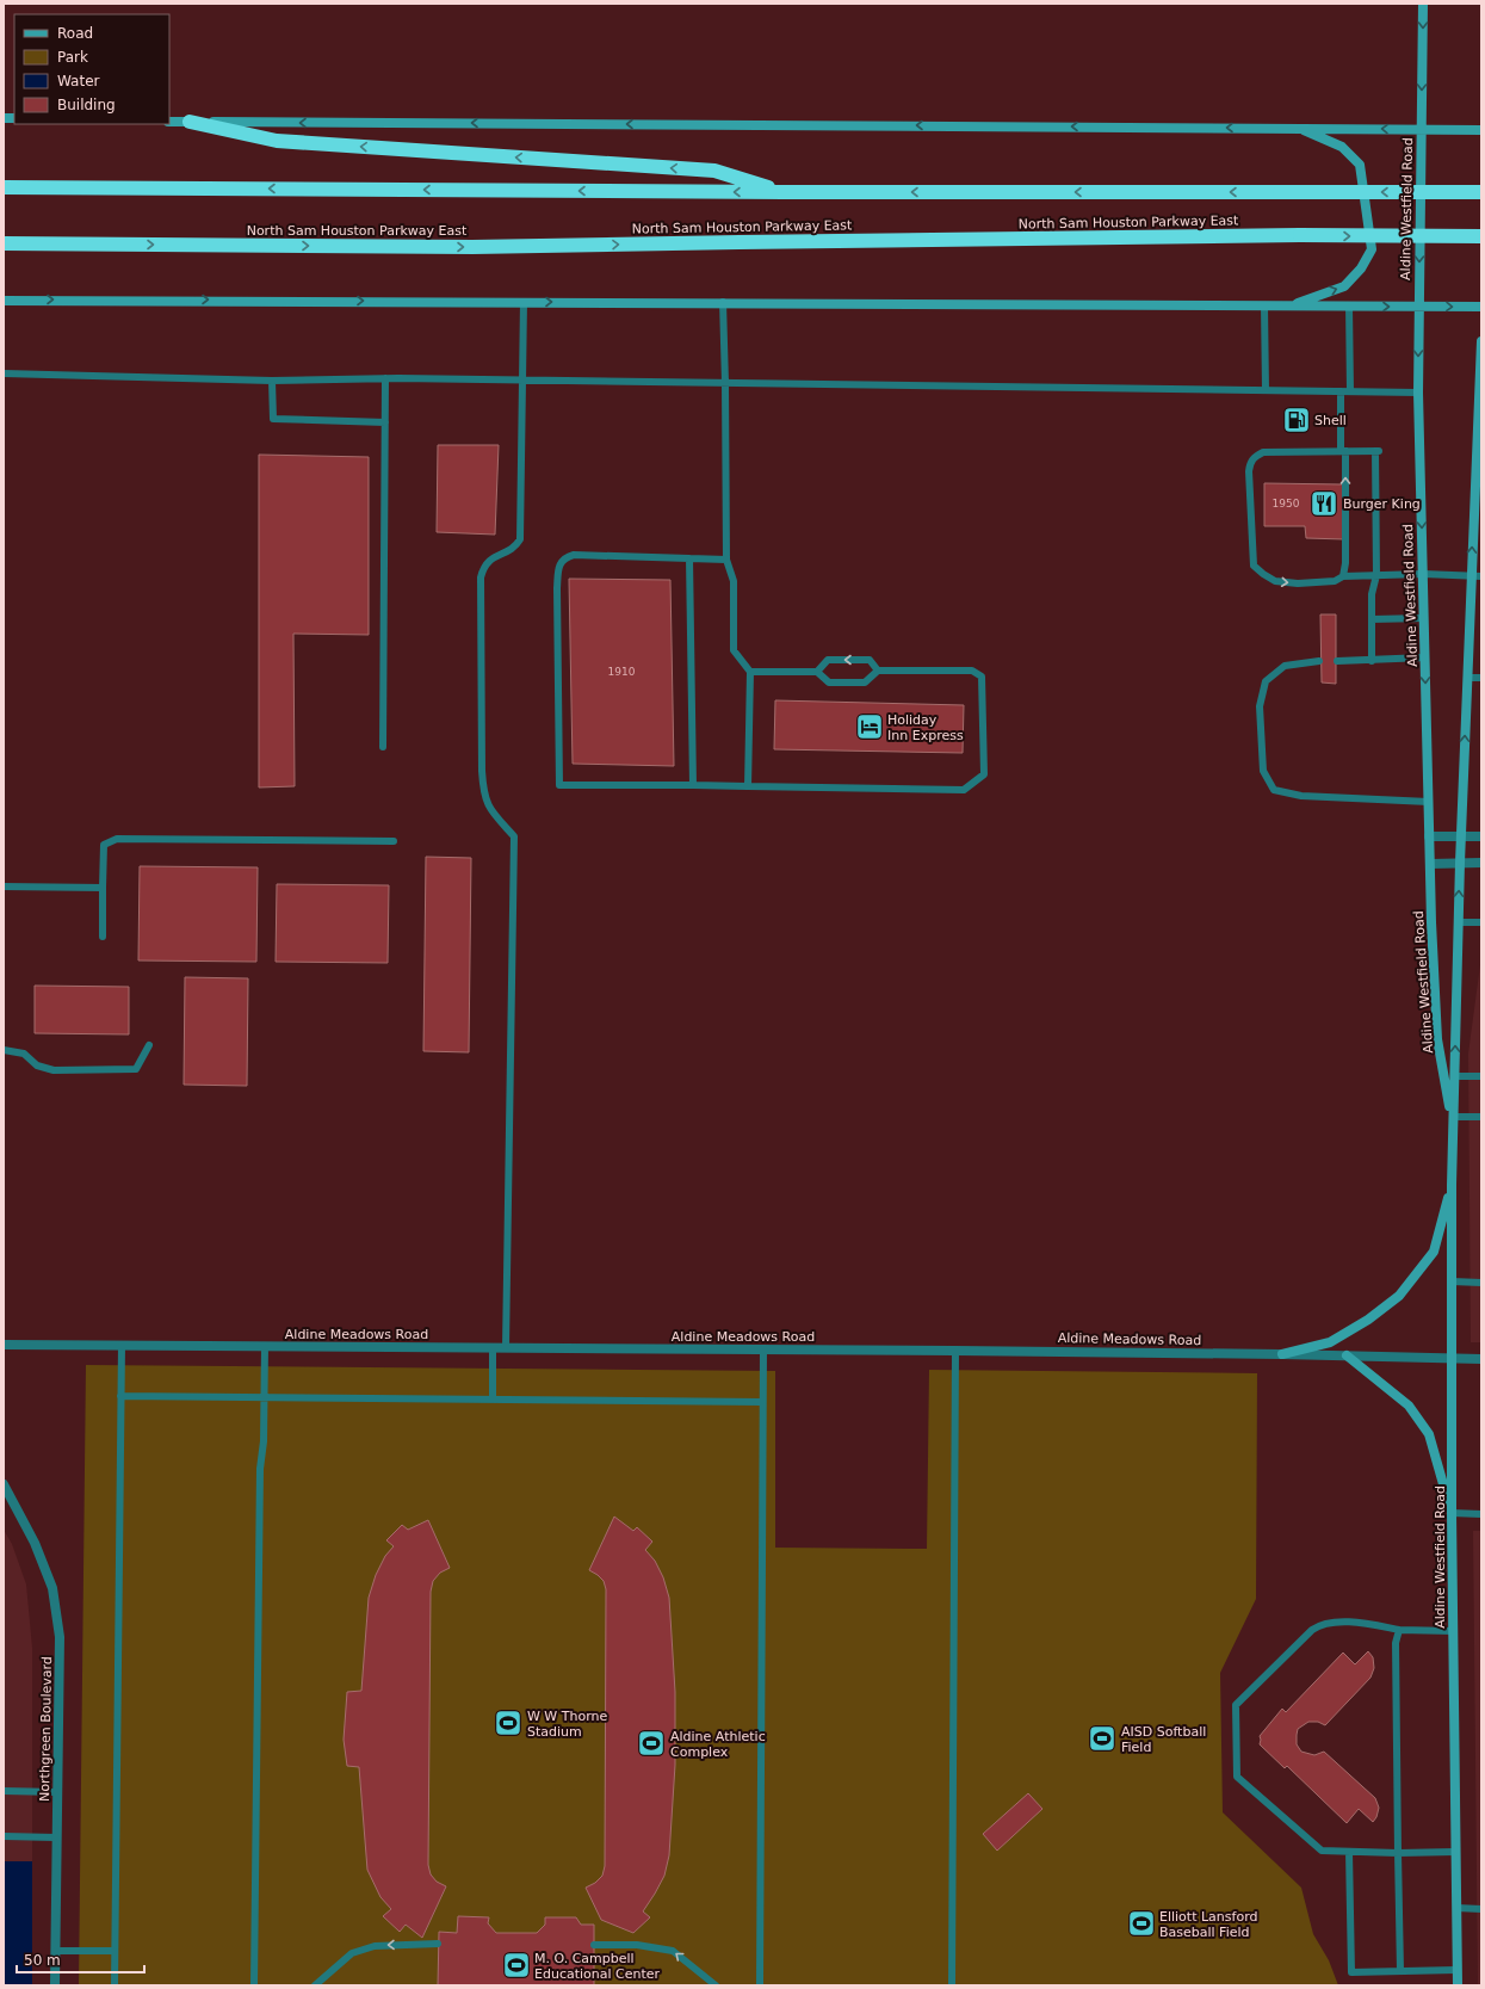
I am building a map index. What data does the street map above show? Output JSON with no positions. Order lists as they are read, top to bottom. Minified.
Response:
{"streets":{"highway":["North Sam Houston Parkway East"],"main road":["Aldine Westfield Road"],"street":["Aldine Meadows Road","Northgreen Boulevard"]},"crossings":[["Aldine Westfield Road","Aldine Meadows Road"]],"places":{"fuel station":["Shell"],"restaurant":["Burger King"],"hotel":["Holiday Inn Express"],"sports":["W W Thorne Stadium","AISD Softball Field","Aldine Athletic Complex","Elliott Lansford Baseball Field","M. O. Campbell Educational Center"]},"house_numbers":["1950","1910"],"legend":["Road","Park","Water","Building"],"scale_bar":"50 m"}
